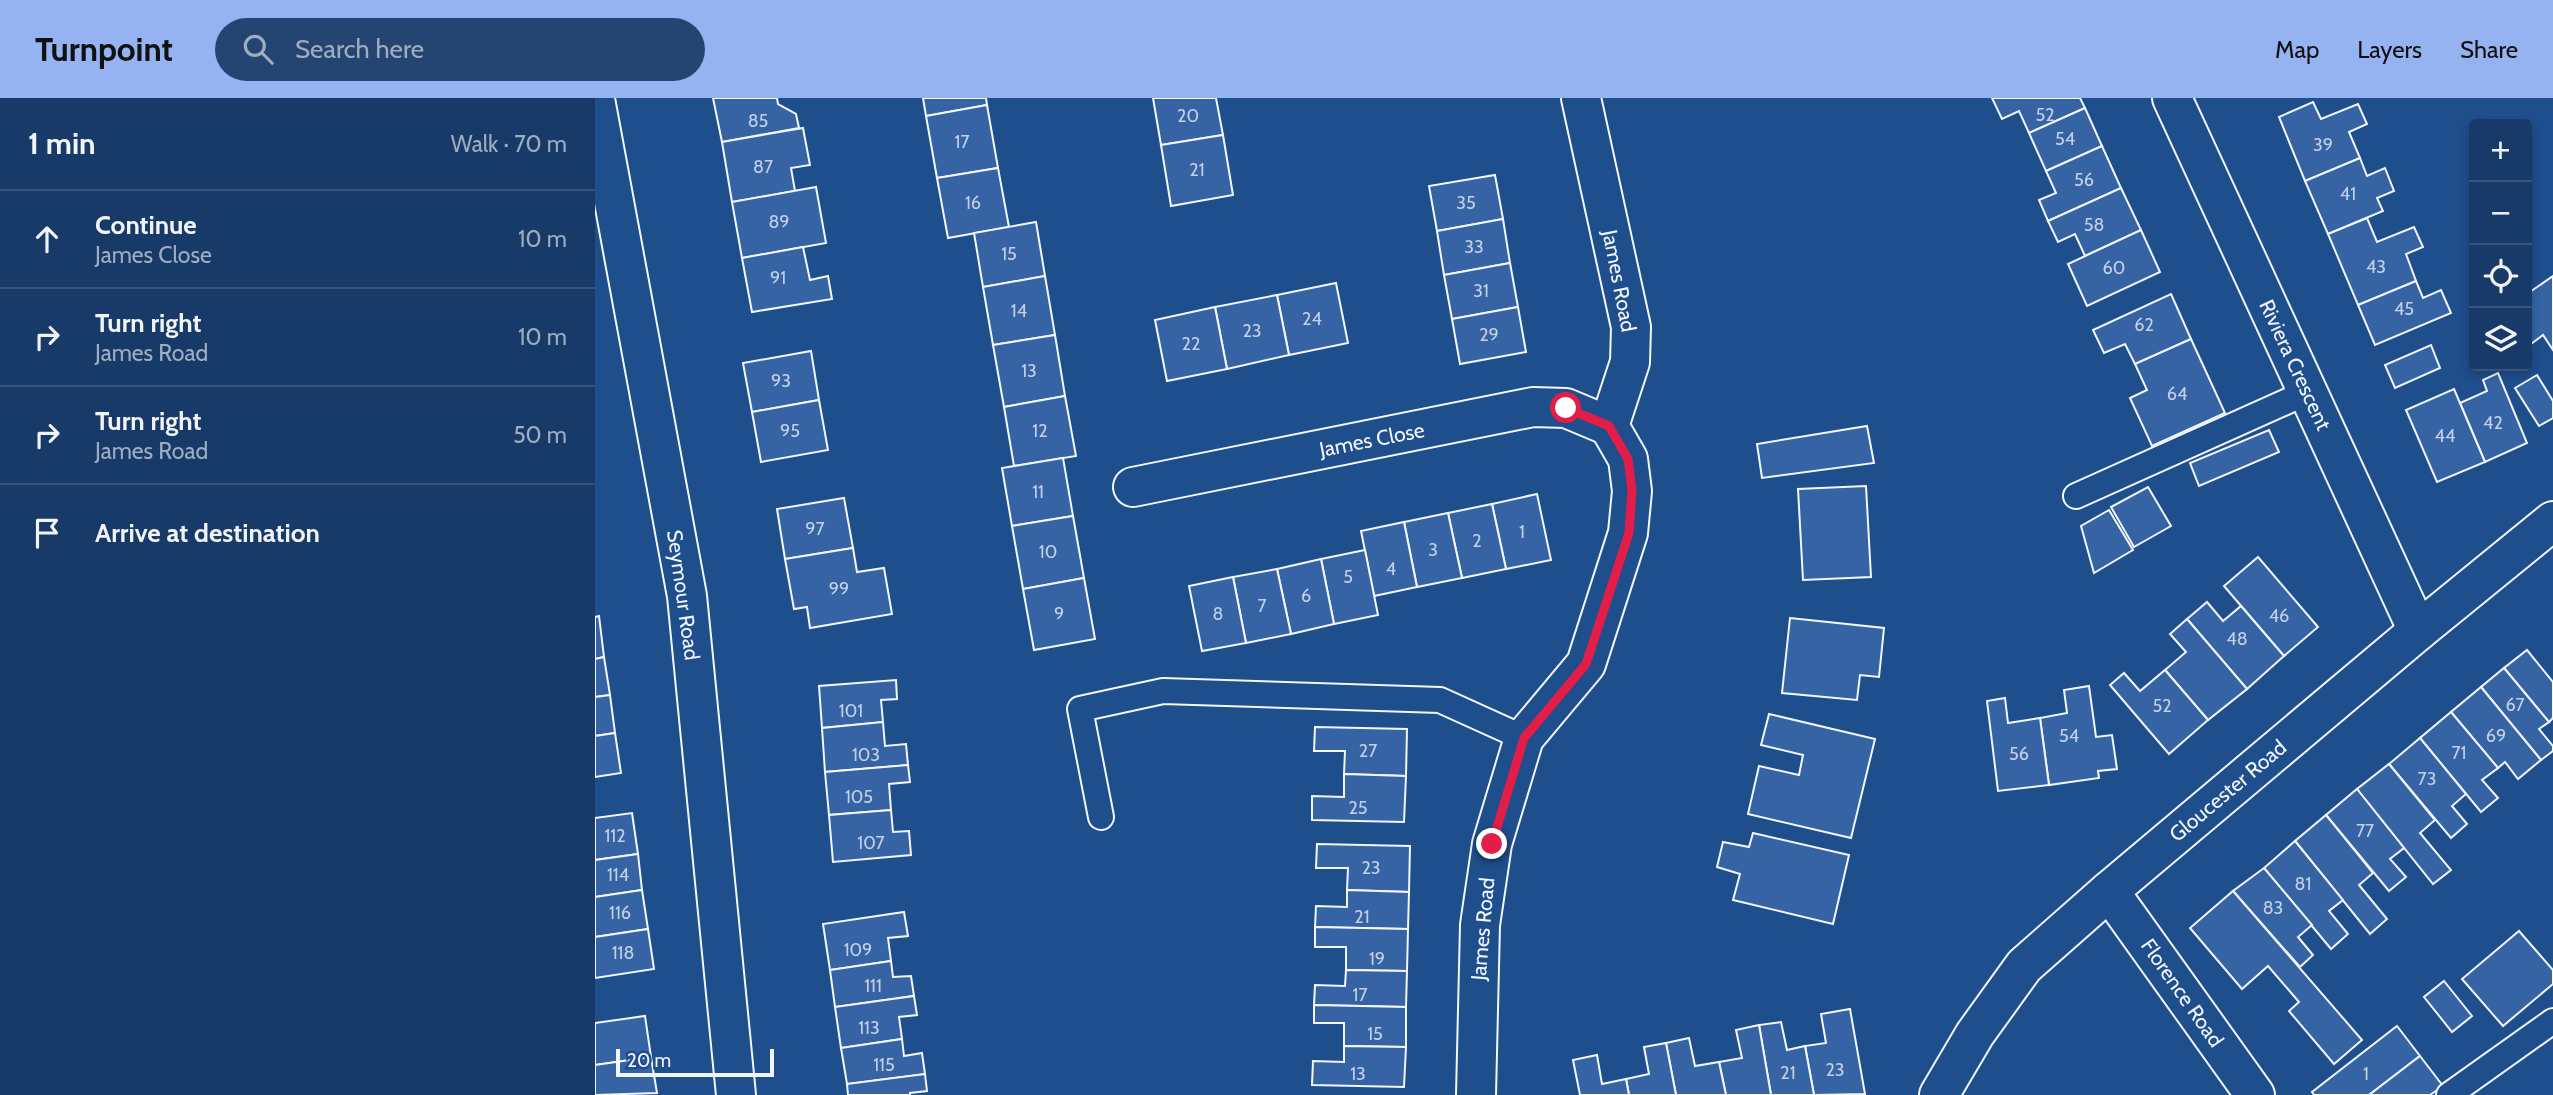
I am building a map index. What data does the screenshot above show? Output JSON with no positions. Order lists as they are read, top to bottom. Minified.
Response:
{"streets":{"street":["James Road","Riviera Crescent","James Close","Seymour Road","Gloucester Road","Florence Road"]},"crossings":[["James Road","James Close"],["Riviera Crescent","Gloucester Road"],["Gloucester Road","Florence Road"]],"house_numbers":["52","20","85","54","17","39","87","21","56","41","16","35","89","58","33","15","43","60","91","31","45","14","24","62","23","29","22","13","93","64","42","95","12","44","11","97","1","2","3","10","4","5","99","6","7","9","8","46","48","67","52","101","54","69","27","71","56","103","73","105","25","77","112","107","23","114","81","83","116","21","109","118","19","111","17","113","15","115","23","21","13","1"],"scale_bar":"20 m","page":{"header":"Turnpoint","search":"Search here","nav":["Map","Layers","Share"],"heading":["1 min","Walk · 70 m"],"map_buttons":["+","−"],"list":[["Continue","James Close","10 m"],["Turn right","James Road","10 m"],["Turn right","James Road","50 m"],"Arrive at destination"],"scale":"20 m"}}
